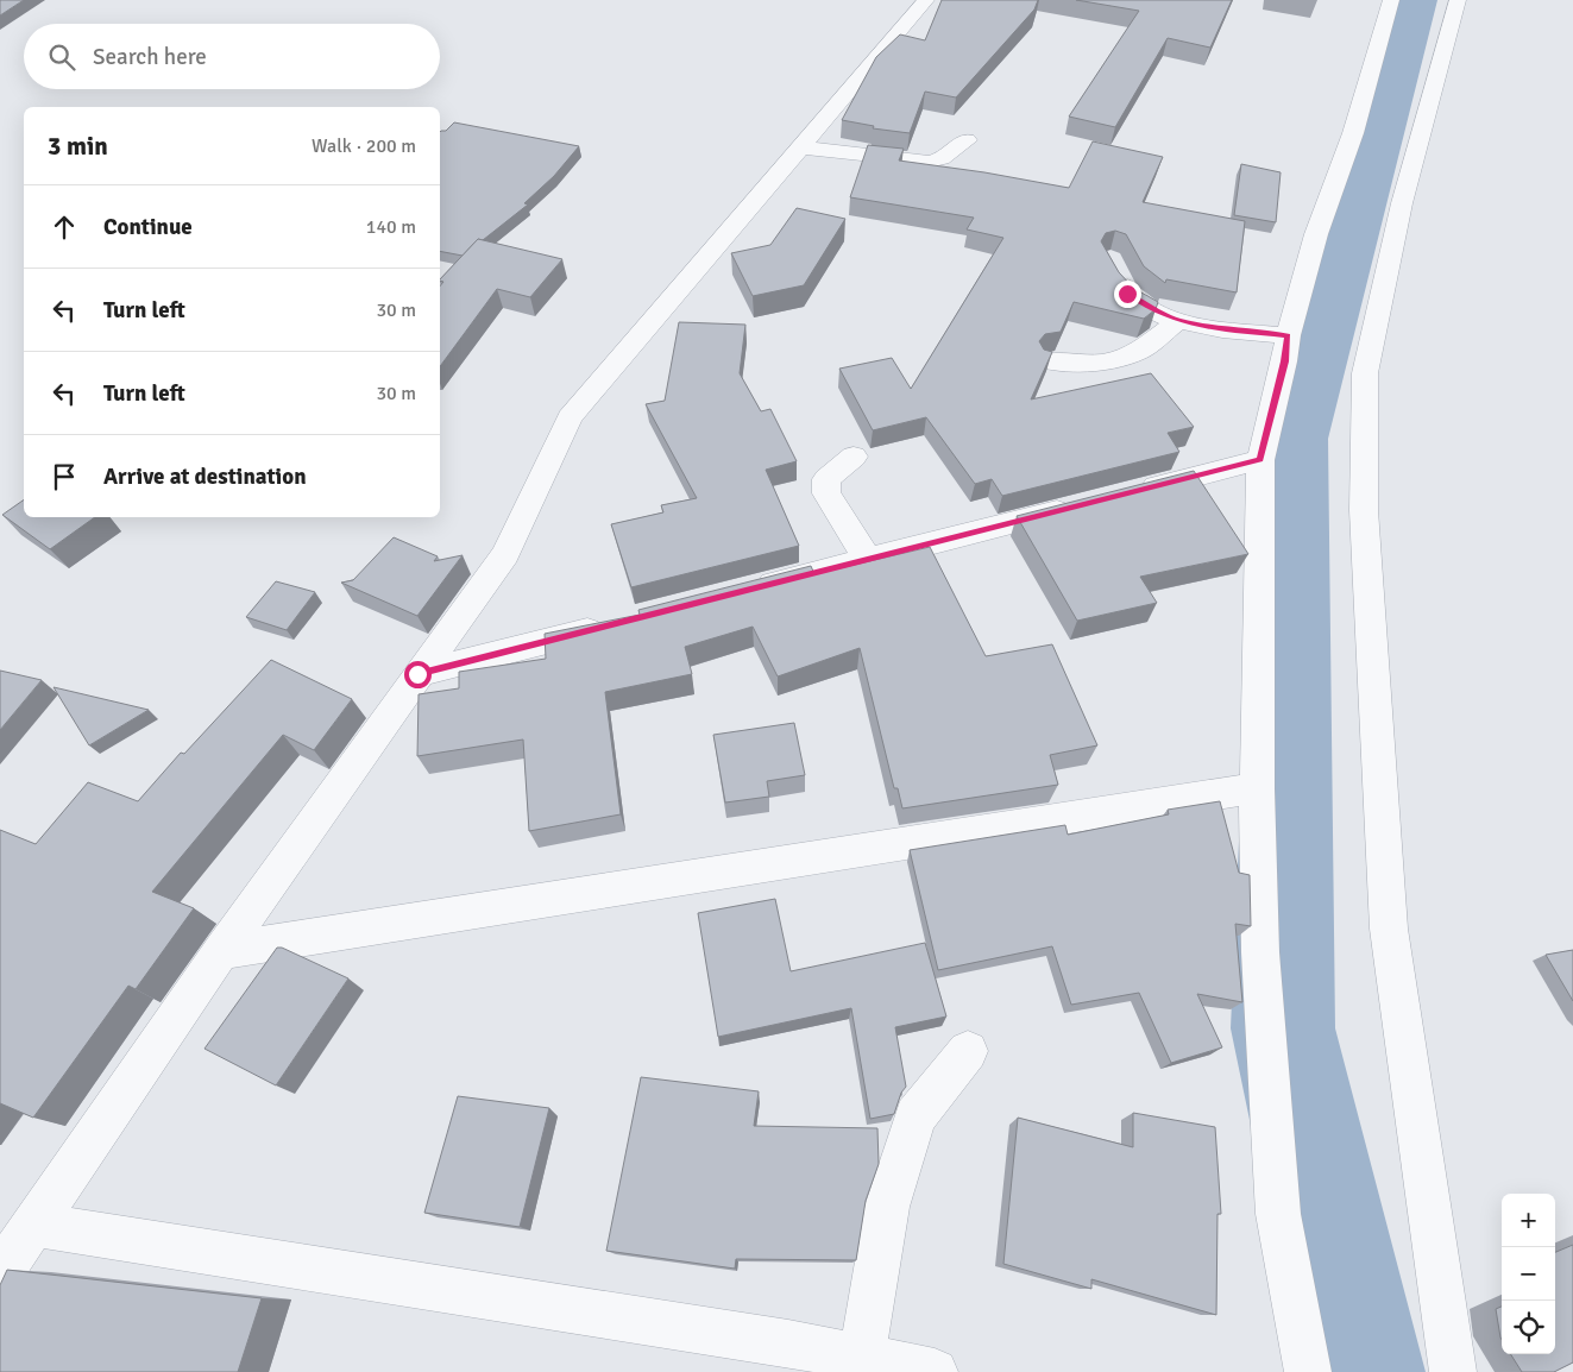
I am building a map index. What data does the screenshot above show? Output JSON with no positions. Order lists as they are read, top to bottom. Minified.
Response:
{"page":{"search":"Search here","heading":["3 min","Walk · 200 m"],"list":[["Continue","140 m"],["Turn left","30 m"],["Turn left","30 m"],"Arrive at destination"],"map_buttons":["+","−"]}}
